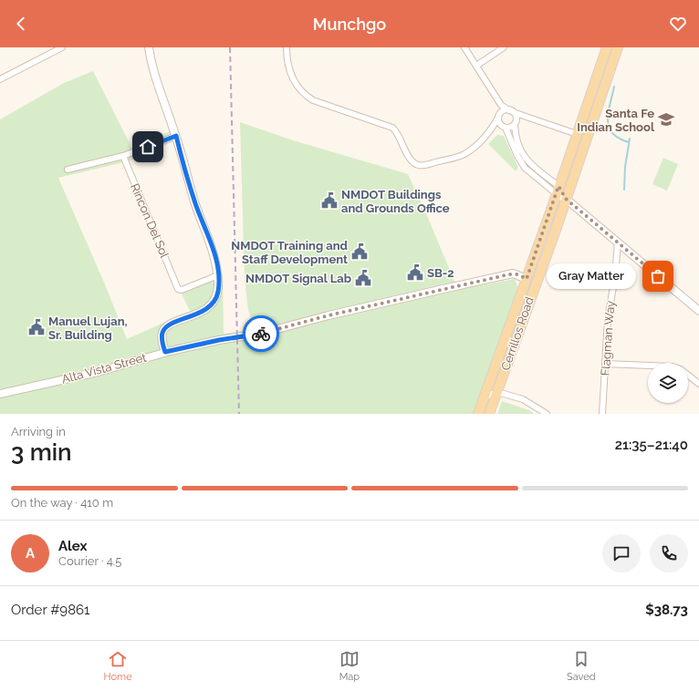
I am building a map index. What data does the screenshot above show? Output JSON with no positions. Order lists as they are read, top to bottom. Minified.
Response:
{"streets":{"main road":["Cerrillos Road"],"street":["Rincon Del Sol","Flagman Way","Alta Vista Street"]},"crossings":[["Cerrillos Road","Alta Vista Street"]],"places":{"school or university":["Santa Fe Indian School"],"public building":["NMDOT Buildings and Grounds Office","NMDOT Training and Staff Development","SB-2","NMDOT Signal Lab","Manuel Lujan, Sr. Building"],"other":["Gray Matter"]},"page":{"header":"Munchgo","bubble":"Gray Matter","heading":["3 min","Arriving in","21:35–21:40"],"panel":["Alex","Courier · 4.5","Order #9861","$38.73"],"bar":"On the way · 410 m","round":"A","tabs":["Home","Map","Saved"]}}
